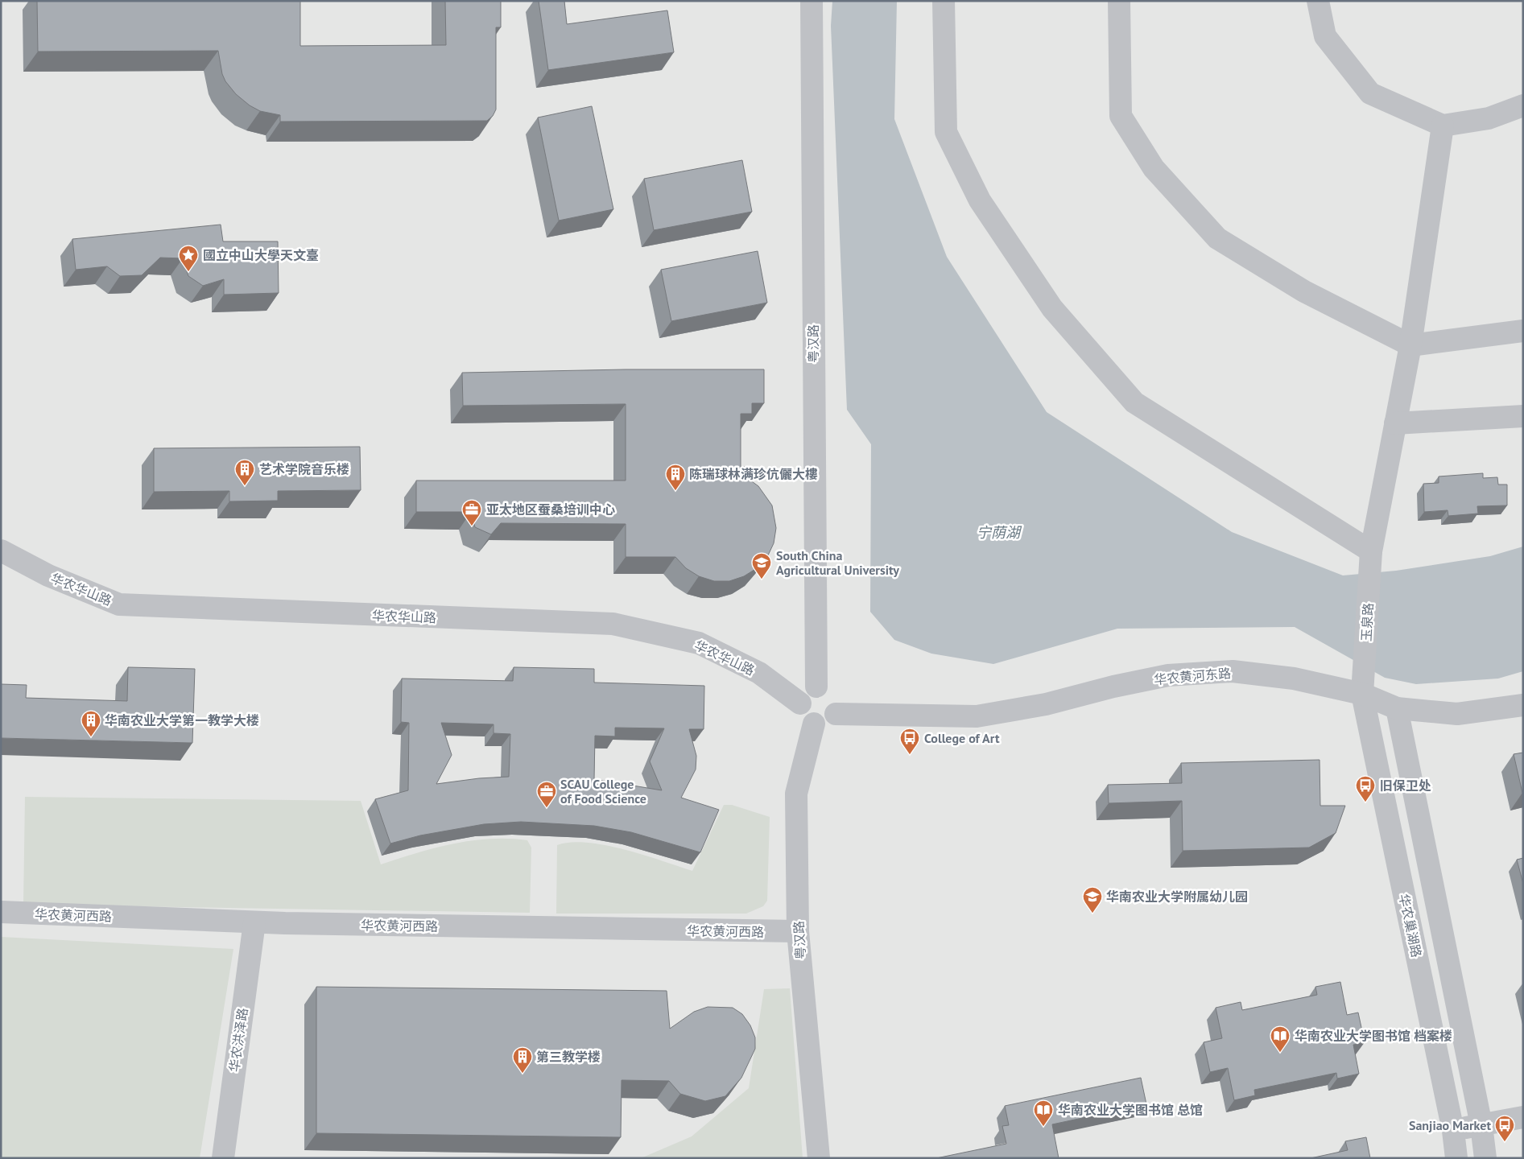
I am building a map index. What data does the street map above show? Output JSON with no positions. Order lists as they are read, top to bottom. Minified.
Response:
{"streets":{"street":["粤汉路","华农华山路","玉泉路","华农黄河东路","华农黄河西路","华农巢湖路","华农洪泽路"]},"crossings":[["粤汉路","华农华山路"],["粤汉路","华农黄河东路"],["粤汉路","华农黄河西路"],["华农华山路","华农黄河东路"],["玉泉路","华农黄河东路"],["玉泉路","华农巢湖路"],["华农黄河东路","华农巢湖路"],["华农黄河西路","华农洪泽路"]],"water":["宁荫湖"],"places":{"place":["國立中山大學天文臺"],"building":["艺术学院音乐楼","陈瑞球林满珍伉儷大樓","华南农业大学第一教学大楼","第三教学楼"],"office":["亚太地区蚕桑培训中心","SCAU College of Food Science"],"school or university":["South China Agricultural University","华南农业大学附属幼儿园"],"bus stop":["College of Art","旧保卫处","Sanjiao Market"],"library":["华南农业大学图书馆 档案楼","华南农业大学图书馆 总馆"]}}
